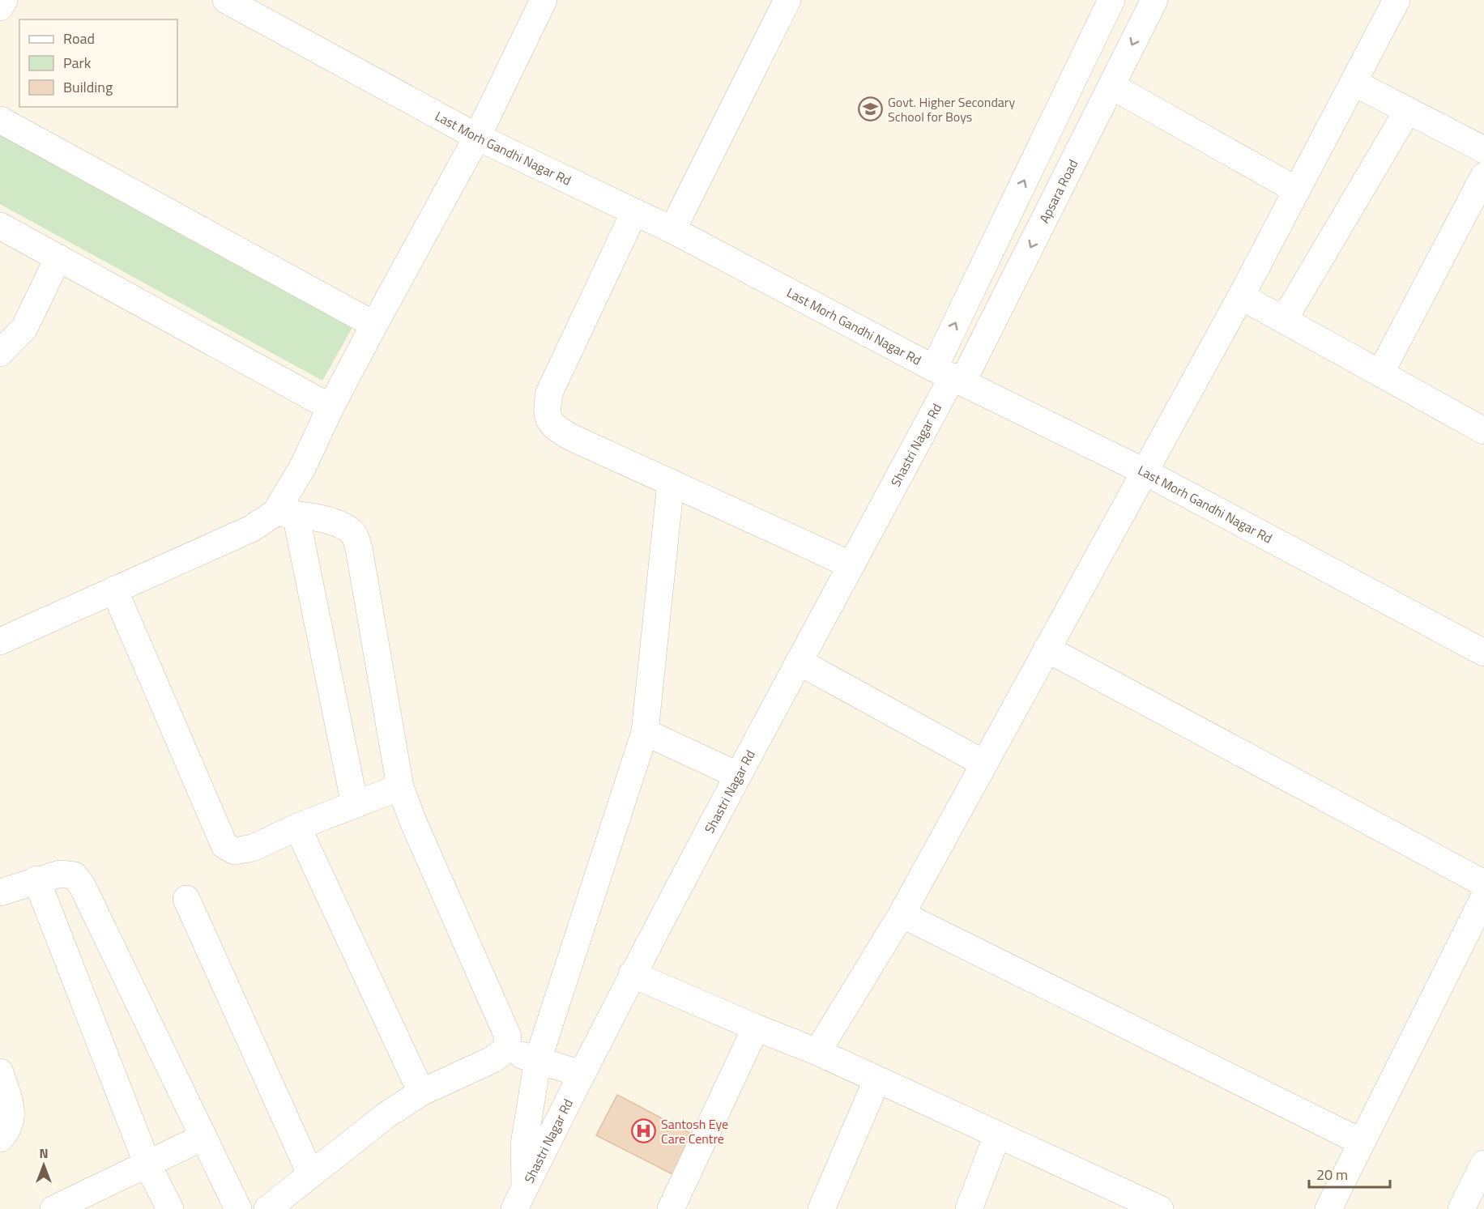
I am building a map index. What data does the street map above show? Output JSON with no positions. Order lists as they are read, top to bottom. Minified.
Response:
{"streets":{"street":["Last Morh Gandhi Nagar Rd","Apsara Road","Shastri Nagar Rd"]},"crossings":[["Last Morh Gandhi Nagar Rd","Apsara Road"],["Last Morh Gandhi Nagar Rd","Shastri Nagar Rd"],["Apsara Road","Shastri Nagar Rd"]],"places":{"school or university":["Govt. Higher Secondary School for Boys"],"hospital":["Santosh Eye Care Centre"]},"legend":["Road","Park","Building"],"scale_bar":"20 m","north":"top"}
